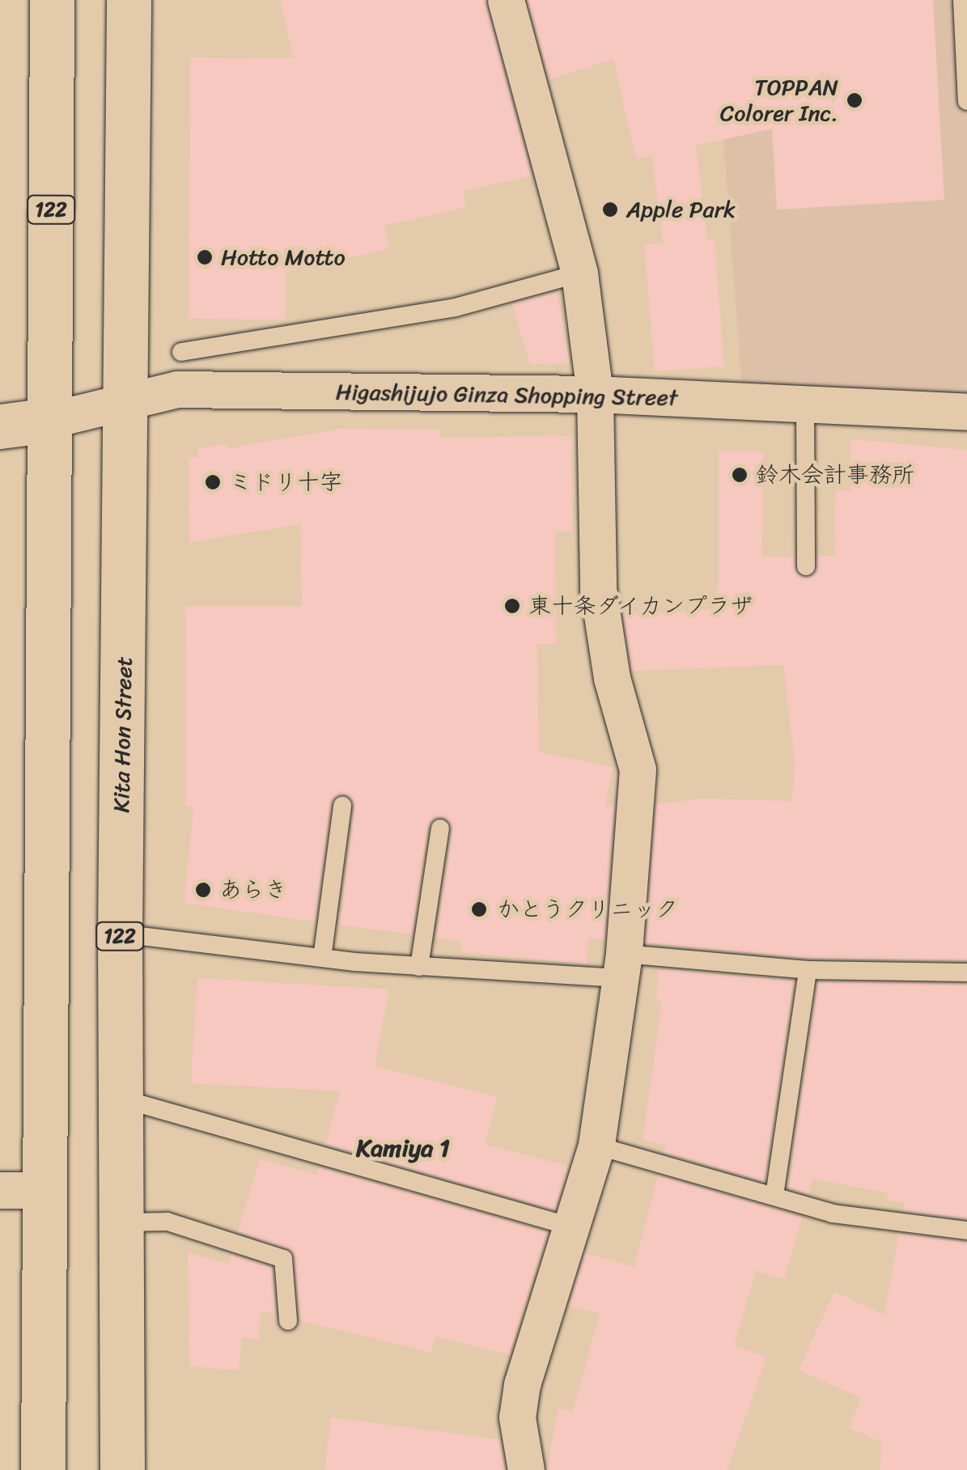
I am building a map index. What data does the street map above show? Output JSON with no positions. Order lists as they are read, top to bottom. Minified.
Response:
{"streets":{"main road":["122","Kita Hon Street"],"street":["Higashijujo Ginza Shopping Street"]},"crossings":[["122","Higashijujo Ginza Shopping Street"],["Higashijujo Ginza Shopping Street","Kita Hon Street"]],"districts":["Kamiya 1"],"places":["TOPPAN Colorer Inc.","Apple Park","Hotto Motto","鈴木会計事務所","ミドリ十字","東十条ダイカンプラザ","あらき","かとうクリニック"]}
